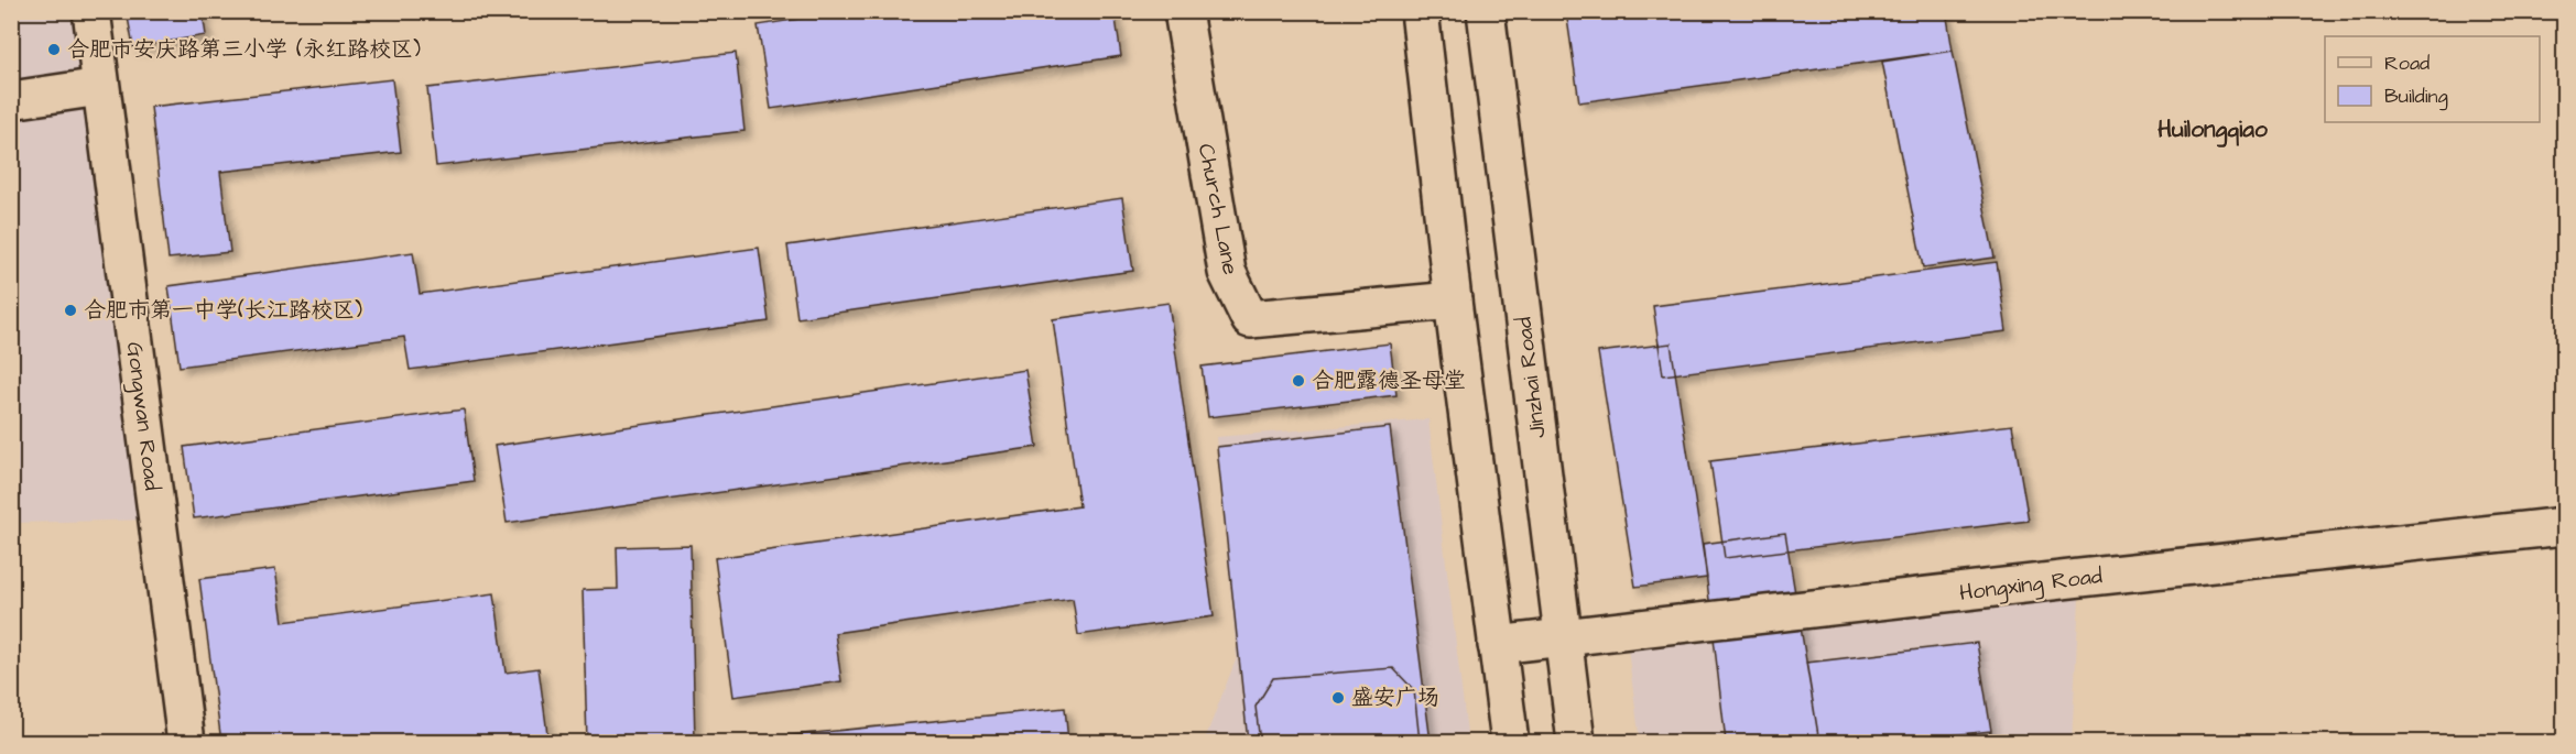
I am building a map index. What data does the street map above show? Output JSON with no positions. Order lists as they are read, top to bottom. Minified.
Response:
{"streets":{"street":["Church Lane","Jinzhai Road","Gongwan Road","Hongxing Road"]},"crossings":[["Jinzhai Road","Hongxing Road"]],"districts":["Huilongqiao"],"places":["合肥市安庆路第三小学 (永红路校区)","合肥市第一中学(长江路校区)","合肥露德圣母堂","盛安广场"],"legend":["Road","Building"]}
